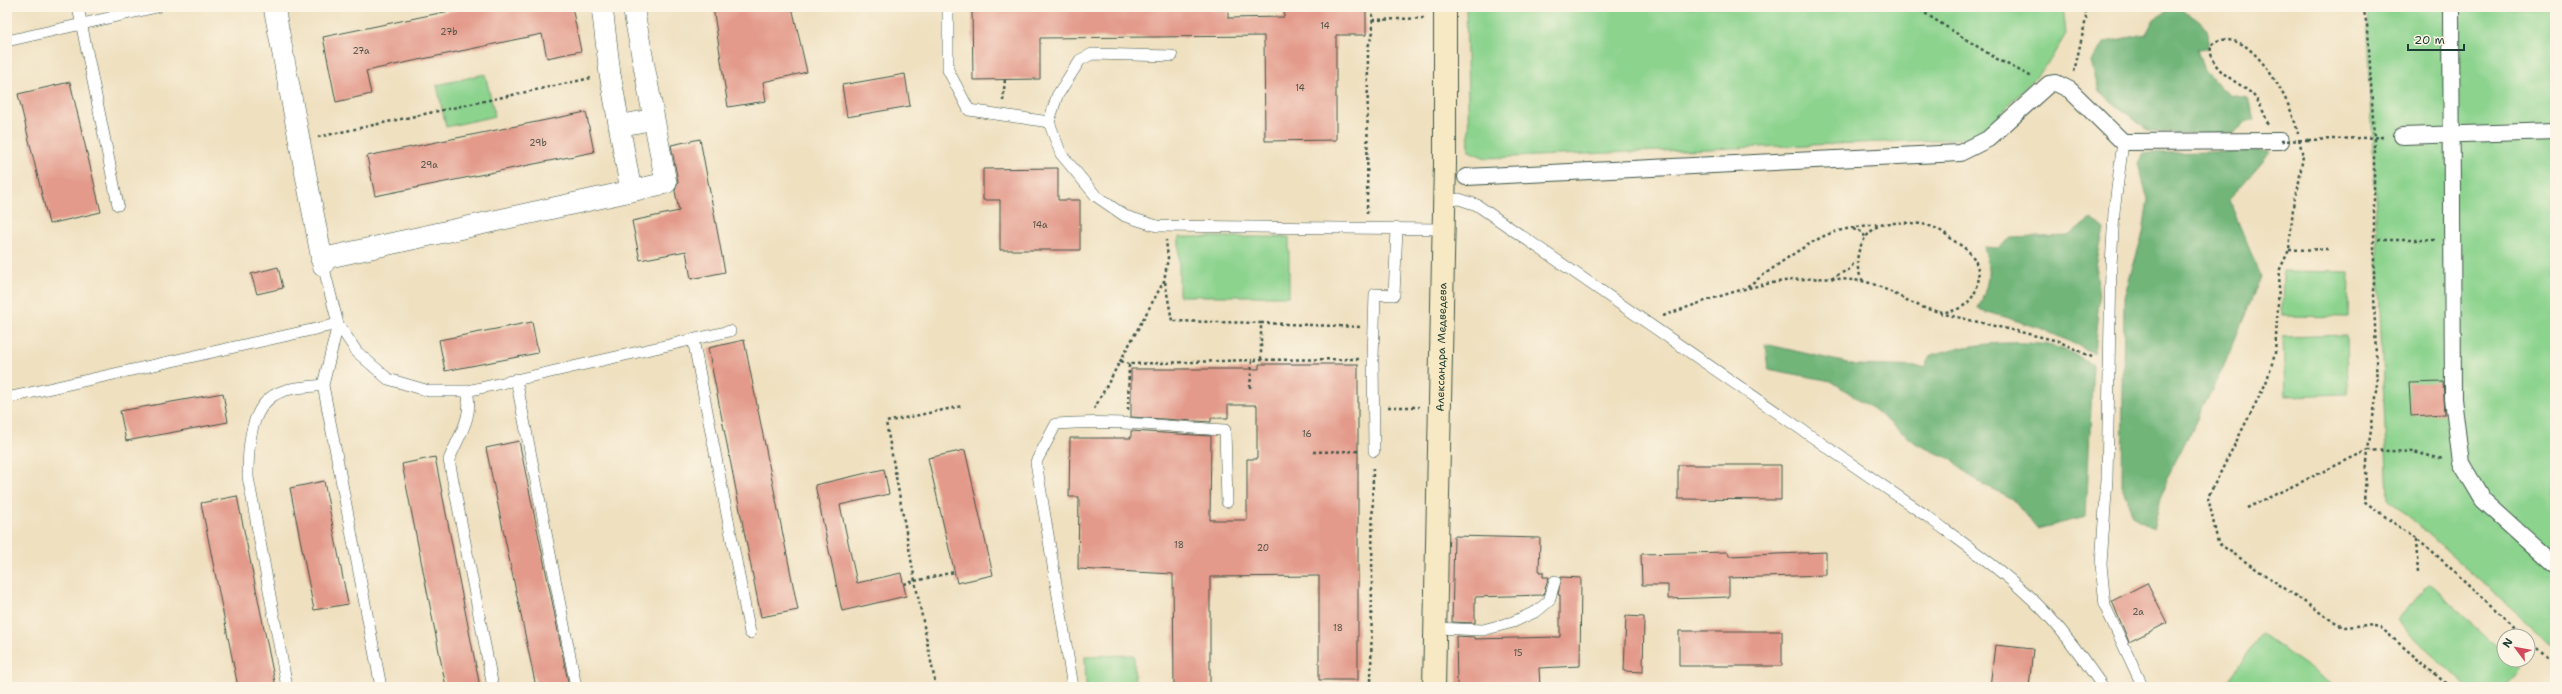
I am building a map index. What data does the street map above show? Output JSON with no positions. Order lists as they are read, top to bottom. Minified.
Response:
{"streets":{"main road":["Александра Медведева"]},"house_numbers":["14","27b","27a","14","29b","29a","14a","16","18","20","2a","18","15"],"scale_bar":"20 m","north":"top left"}
